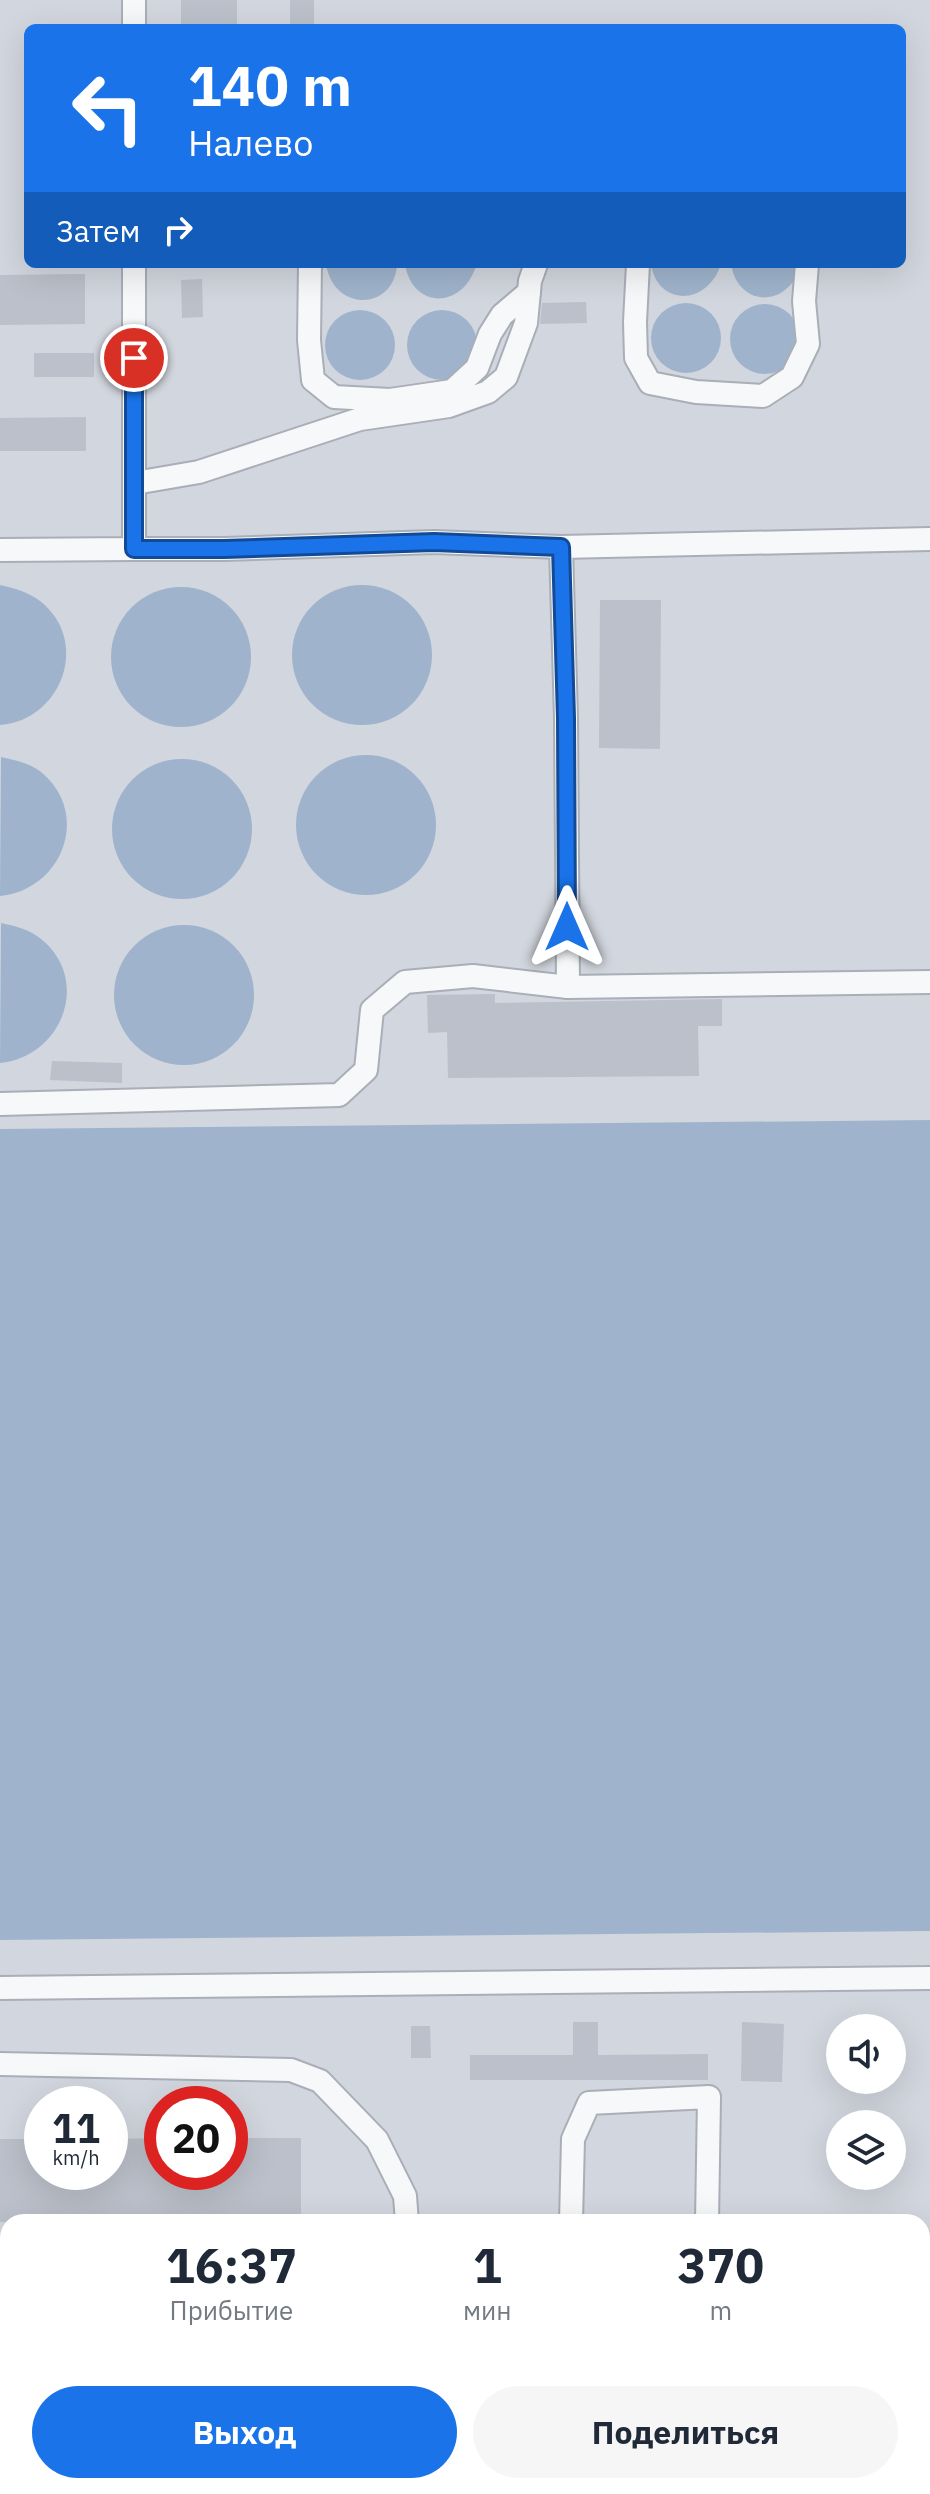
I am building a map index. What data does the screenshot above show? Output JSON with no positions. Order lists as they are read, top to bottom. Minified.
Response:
{"page":{"turn":["140 m","Налево"],"then":"Затем","speed":"11 km/h","limit":"20","eta":["16:37","Прибытие","1","мин","370","m"],"buttons":["Выход","Поделиться"]}}
